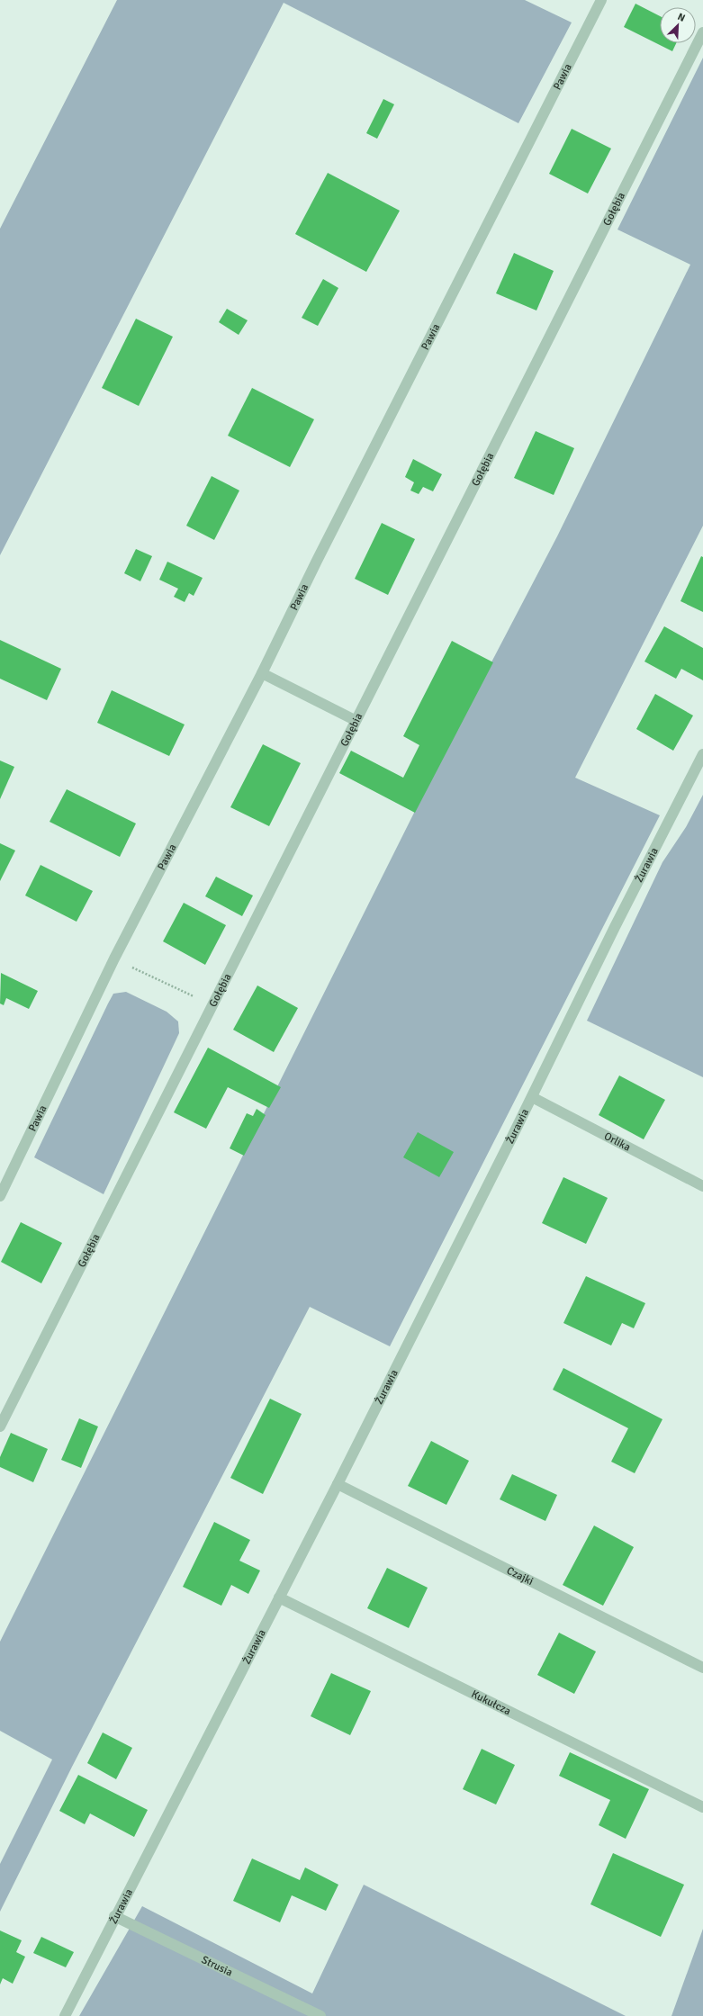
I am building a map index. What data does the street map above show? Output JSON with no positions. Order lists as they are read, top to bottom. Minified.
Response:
{"streets":{"street":["Pawia","Gołębia","Żurawia","Orlika","Czajki","Kukułcza","Strusia"]},"crossings":[["Żurawia","Orlika"],["Żurawia","Czajki"],["Żurawia","Kukułcza"],["Żurawia","Strusia"]],"north":"top right"}
